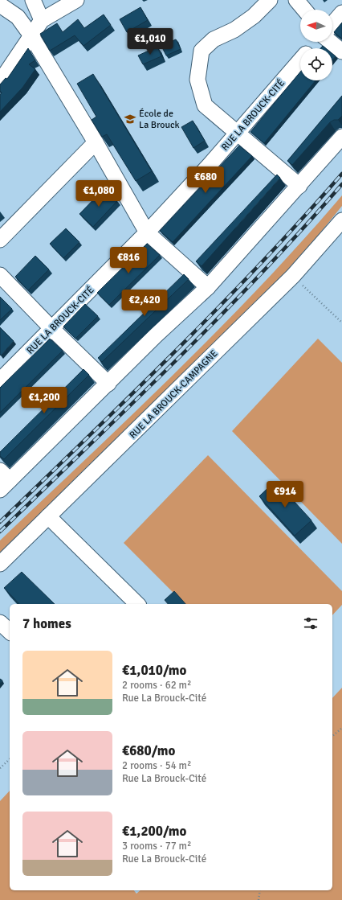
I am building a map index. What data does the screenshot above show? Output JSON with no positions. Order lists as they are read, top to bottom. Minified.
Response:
{"streets":{"street":["RUE LA BROUCK-CITÉ","RUE LA BROUCK-CAMPAGNE"]},"places":{"school or university":["École de La Brouck"]},"north":"left","page":{"price":["€1,010","€680","€1,080","€816","€2,420","€1,200","€914"],"heading":"7 homes","list":[{"name":"€1,010/mo","note":"2 rooms · 62 m² · Rue La Brouck-Cité"},{"name":"€680/mo","note":"2 rooms · 54 m² · Rue La Brouck-Cité"},{"name":"€1,200/mo","note":"3 rooms · 77 m² · Rue La Brouck-Cité"}]}}
